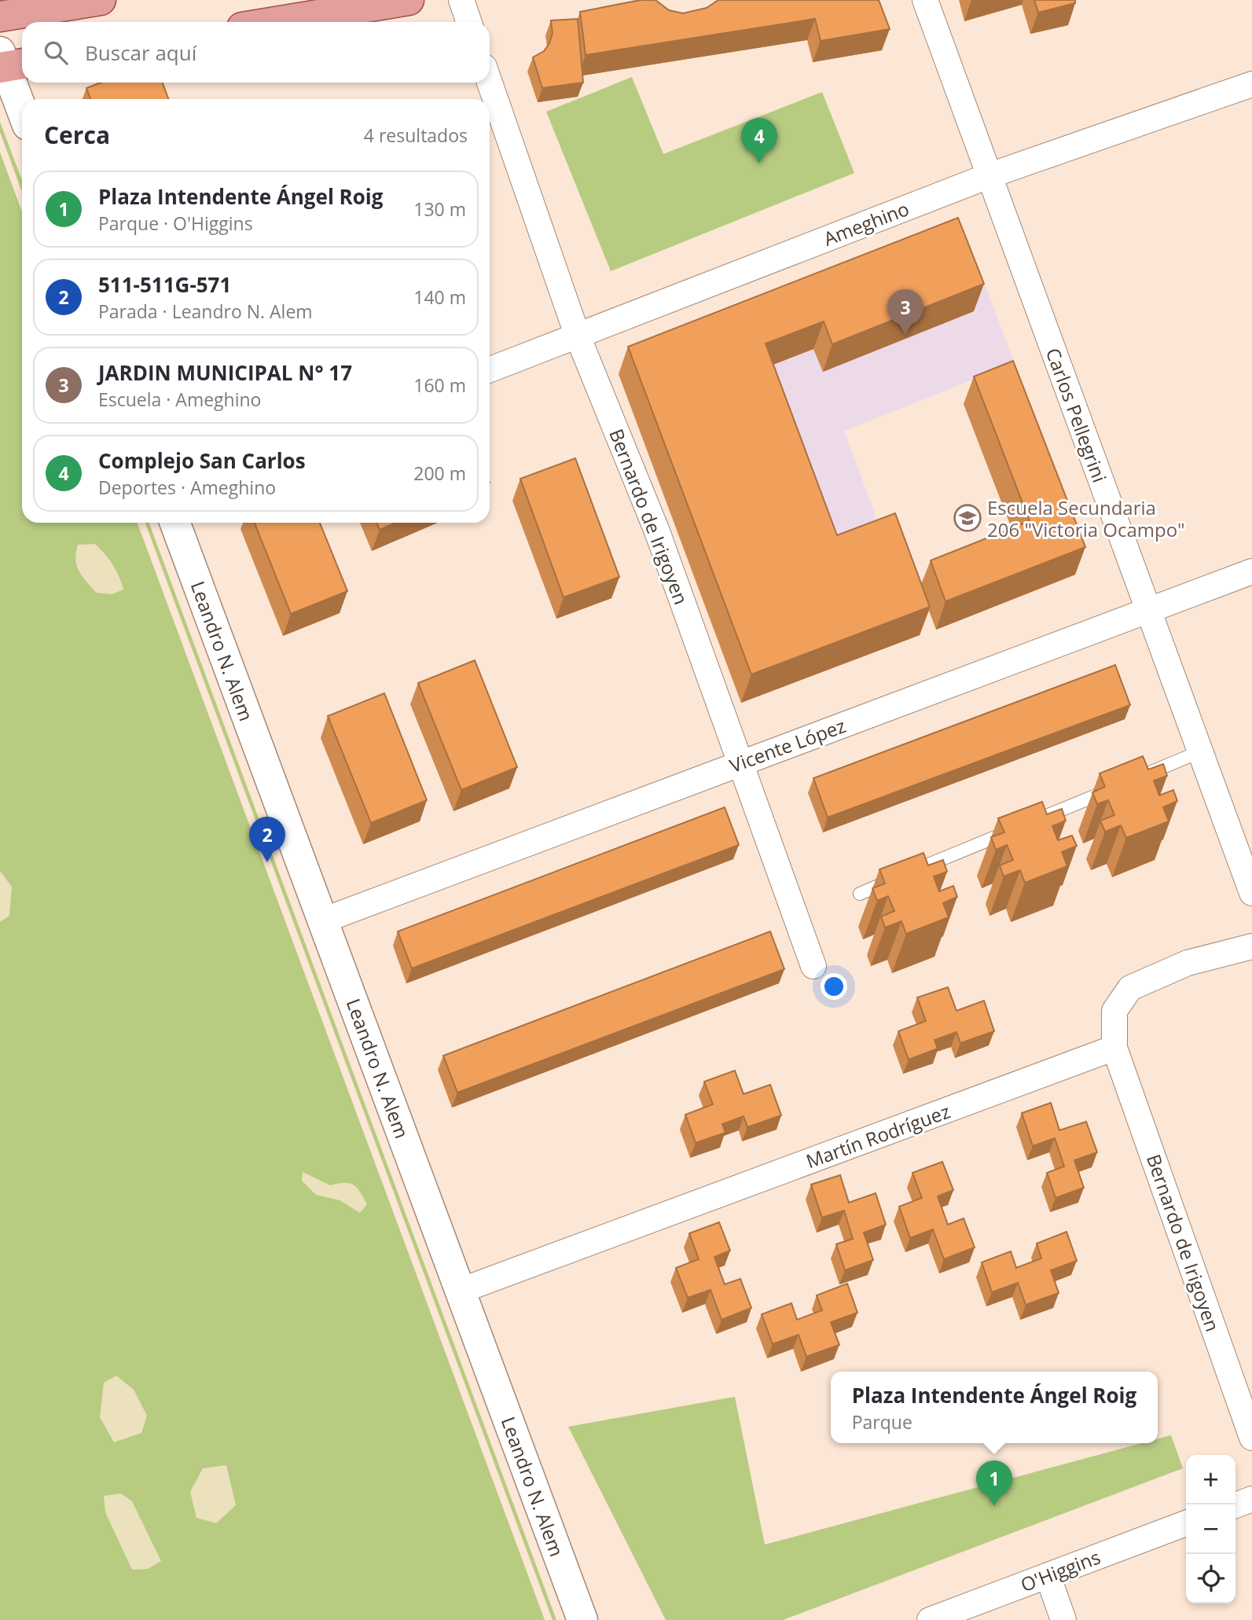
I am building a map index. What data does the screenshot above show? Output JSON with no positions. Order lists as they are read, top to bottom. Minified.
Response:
{"streets":{"main road":["Leandro N. Alem"],"street":["Ameghino","Carlos Pellegrini","Bernardo de Irigoyen","Vicente López","Martín Rodríguez","O'Higgins"]},"crossings":[["Ameghino","Carlos Pellegrini"],["Ameghino","Bernardo de Irigoyen"],["Carlos Pellegrini","Vicente López"],["Bernardo de Irigoyen","Vicente López"],["Bernardo de Irigoyen","Martín Rodríguez"],["Leandro N. Alem","Vicente López"],["Leandro N. Alem","Martín Rodríguez"]],"places":{"school or university":["Escuela Secundaria 206 \"Victoria Ocampo\""]},"page":{"search":"Buscar aquí","heading":["Cerca","4 resultados"],"pins":["4","3","2","1"],"list":[{"mark":"1","name":"Plaza Intendente Ángel Roig","note":"Parque · O'Higgins","value":"130 m"},{"mark":"2","name":"511-511G-571","note":"Parada · Leandro N. Alem","value":"140 m"},{"mark":"3","name":"JARDIN MUNICIPAL N° 17","note":"Escuela · Ameghino","value":"160 m"},{"mark":"4","name":"Complejo San Carlos","note":"Deportes · Ameghino","value":"200 m"}],"popup":["Plaza Intendente Ángel Roig","Parque"],"map_buttons":["+","−"]}}
